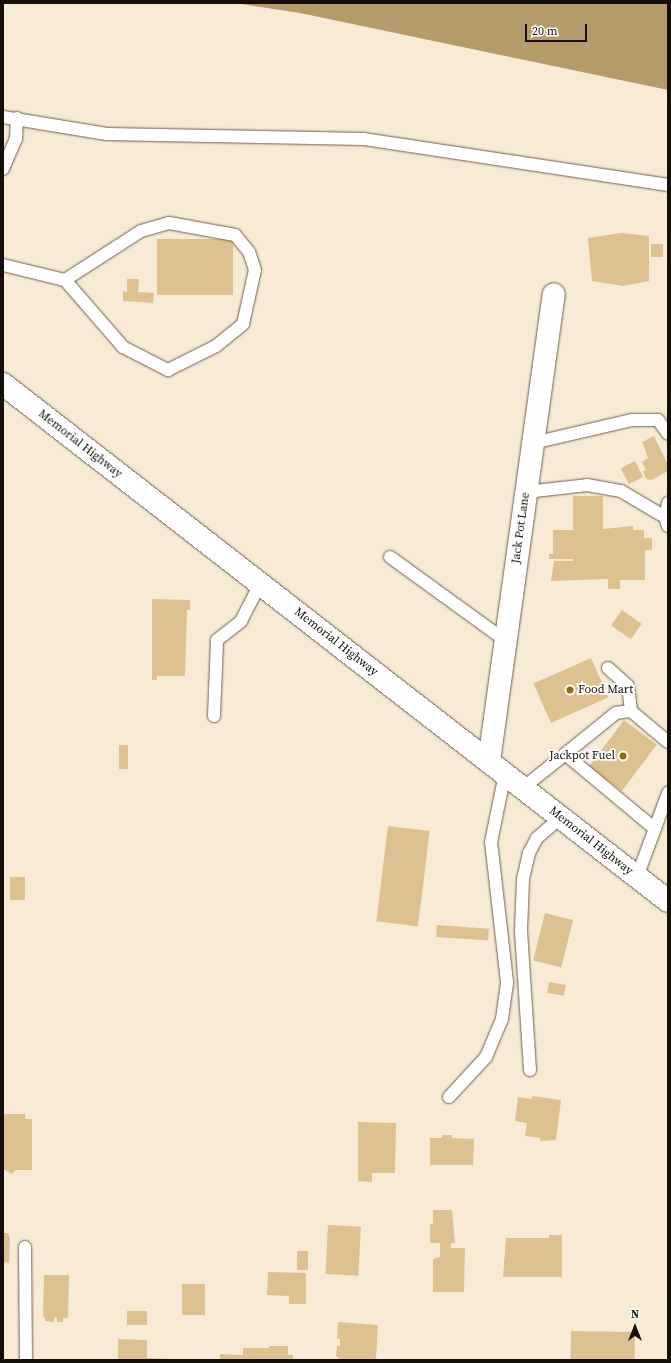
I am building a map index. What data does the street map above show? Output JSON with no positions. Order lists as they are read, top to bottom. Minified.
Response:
{"streets":{"main road":["Memorial Highway","Jack Pot Lane"]},"crossings":[["Memorial Highway","Jack Pot Lane"]],"places":["Food Mart","Jackpot Fuel"],"scale_bar":"20 m","north":"top"}
